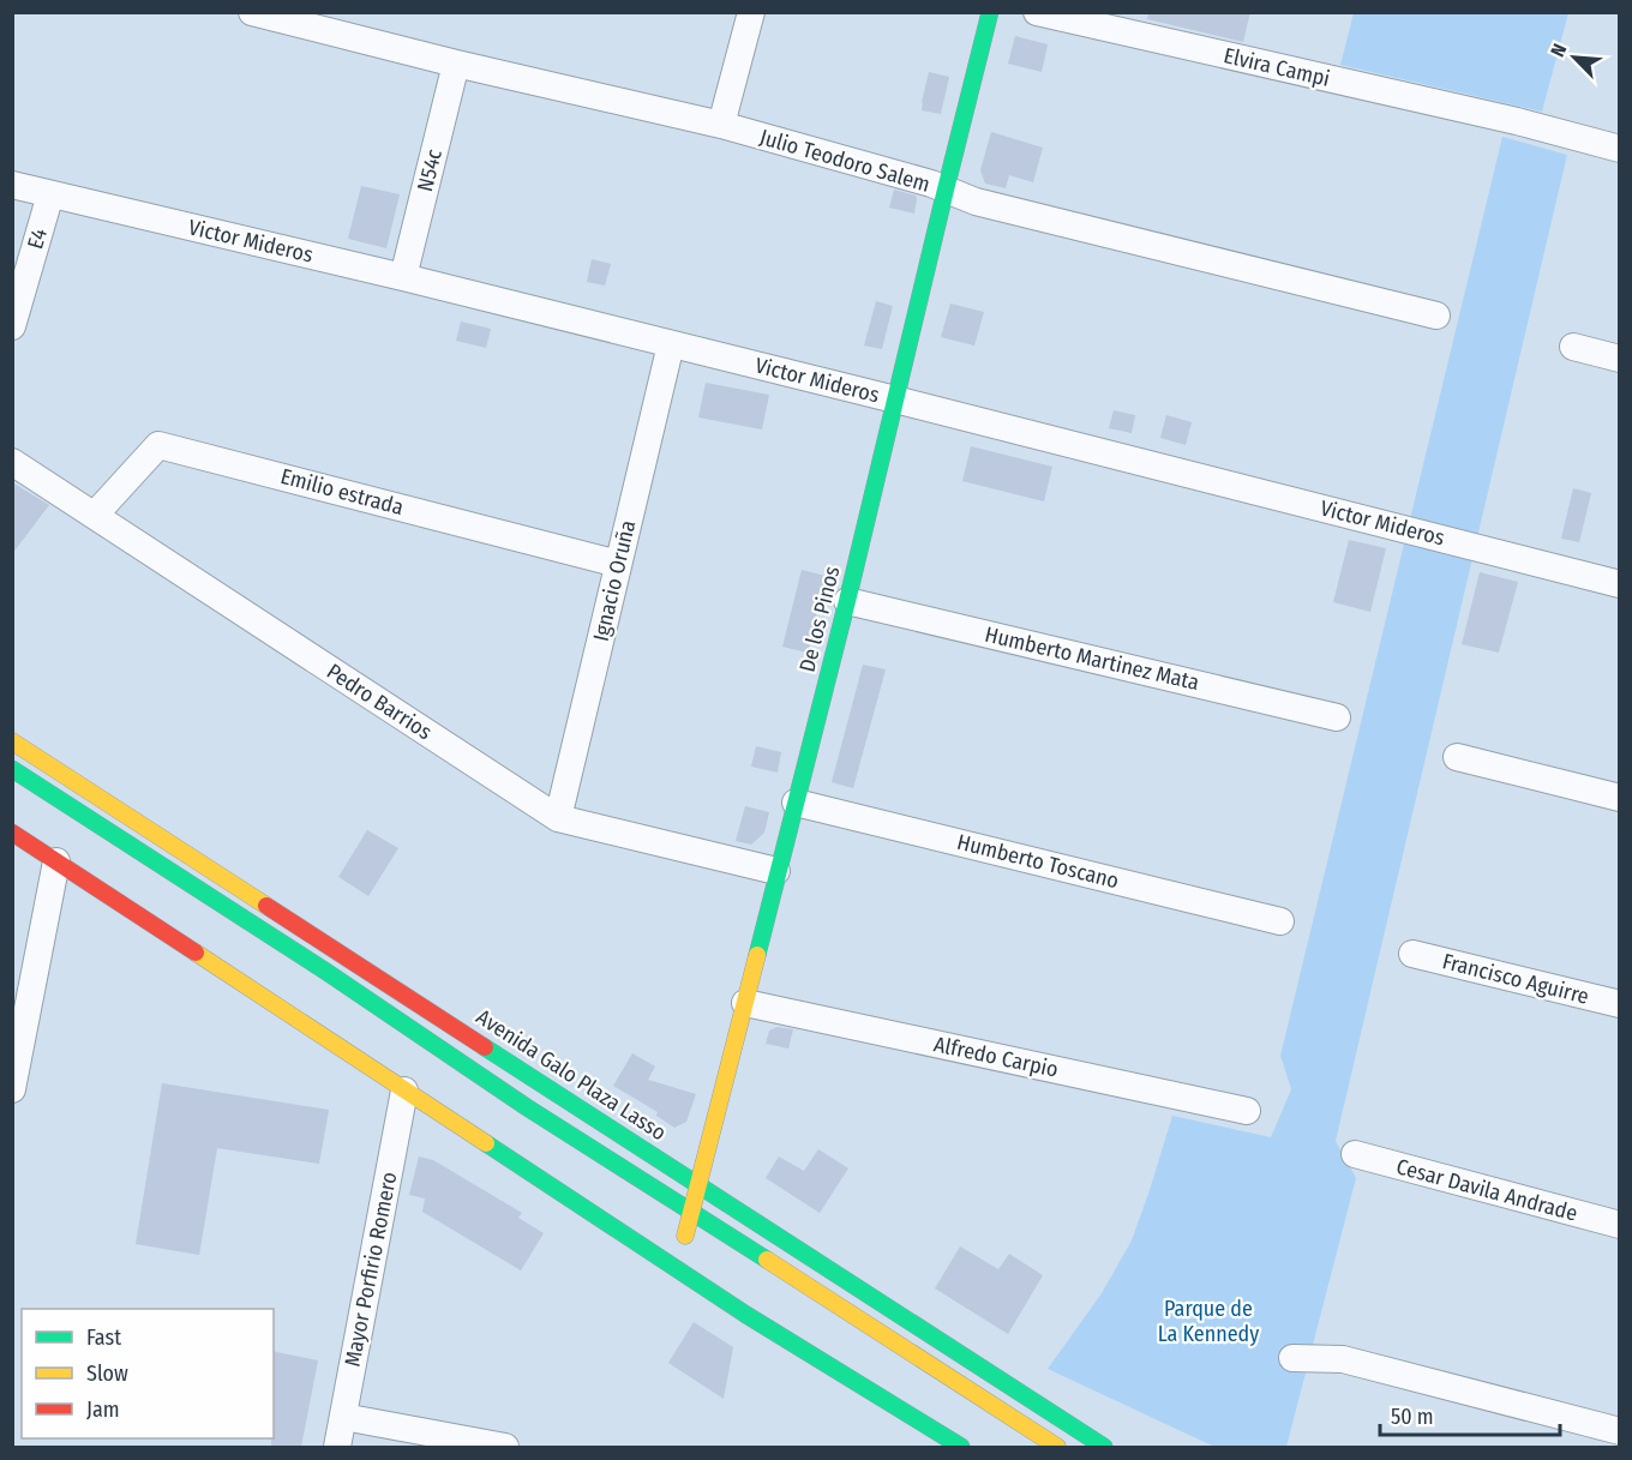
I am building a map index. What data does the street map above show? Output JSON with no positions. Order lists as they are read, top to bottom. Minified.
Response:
{"streets":{"main road":["De los Pinos","Avenida Galo Plaza Lasso"],"street":["Elvira Campi","Julio Teodoro Salem","N54c","E4","Victor Mideros","Emilio estrada","Ignacio Oruña","Humberto Martinez Mata","Pedro Barrios","Humberto Toscano","Francisco Aguirre","Alfredo Carpio","Cesar Davila Andrade","Mayor Porfirio Romero"]},"crossings":[["Julio Teodoro Salem","N54c"],["Julio Teodoro Salem","De los Pinos"],["N54c","Victor Mideros"],["E4","Victor Mideros"],["Victor Mideros","Ignacio Oruña"],["Victor Mideros","De los Pinos"],["Emilio estrada","Ignacio Oruña"],["Emilio estrada","Pedro Barrios"],["Ignacio Oruña","Pedro Barrios"],["De los Pinos","Humberto Martinez Mata"],["De los Pinos","Pedro Barrios"],["De los Pinos","Humberto Toscano"],["De los Pinos","Alfredo Carpio"],["De los Pinos","Avenida Galo Plaza Lasso"]],"parks":["Parque de La Kennedy"],"legend":["Fast","Slow","Jam"],"scale_bar":"50 m","north":"top left"}
